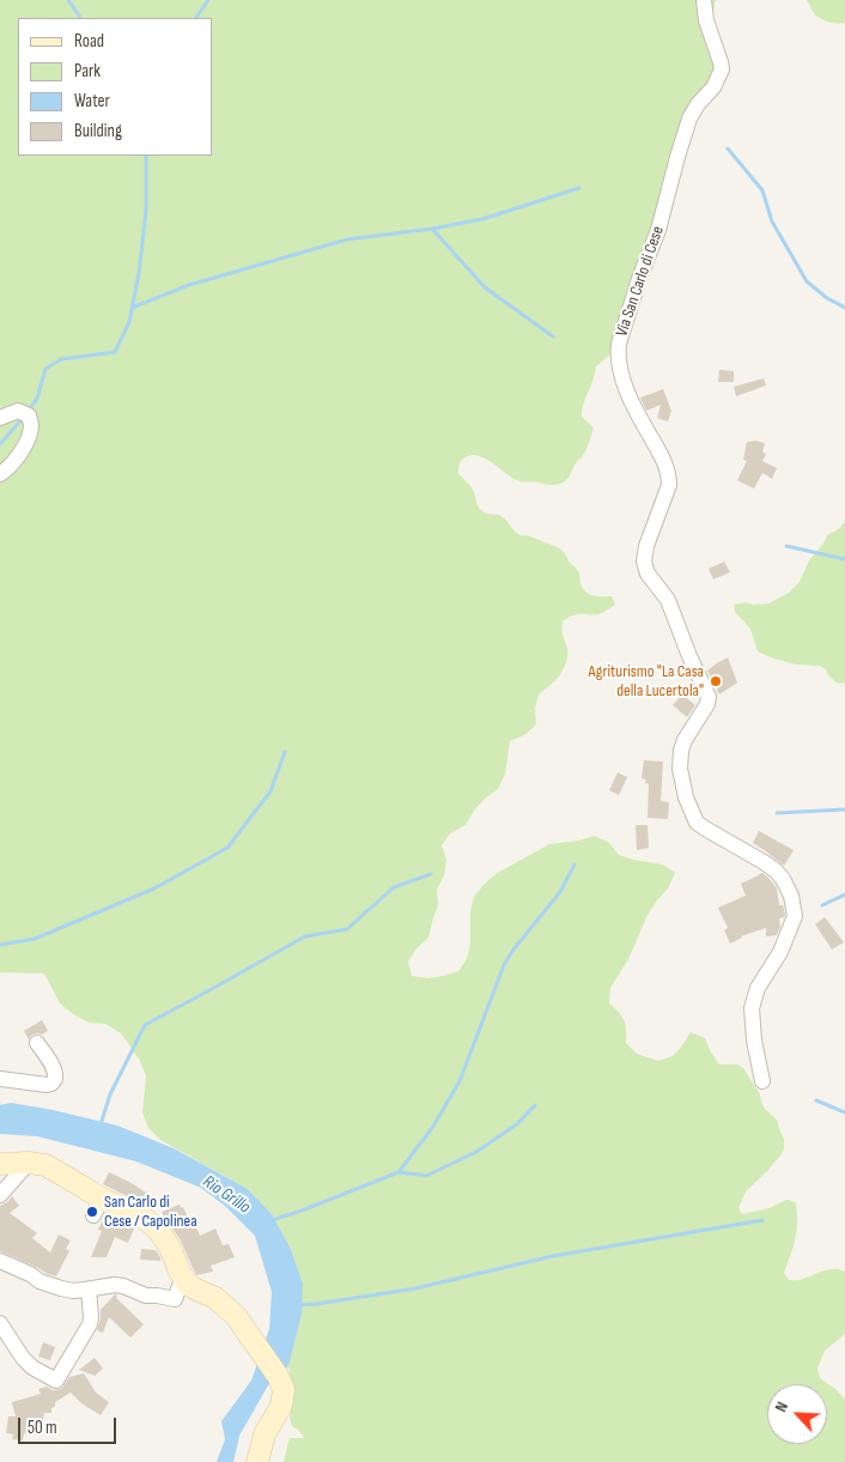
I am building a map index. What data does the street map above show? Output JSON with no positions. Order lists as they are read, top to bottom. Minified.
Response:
{"streets":{"street":["Via San Carlo di Cese"]},"water":["Rio Grillo"],"places":["Agriturismo \"La Casa della Lucertola\"","San Carlo di Cese / Capolinea"],"legend":["Road","Park","Water","Building"],"scale_bar":"50 m","north":"top left"}
